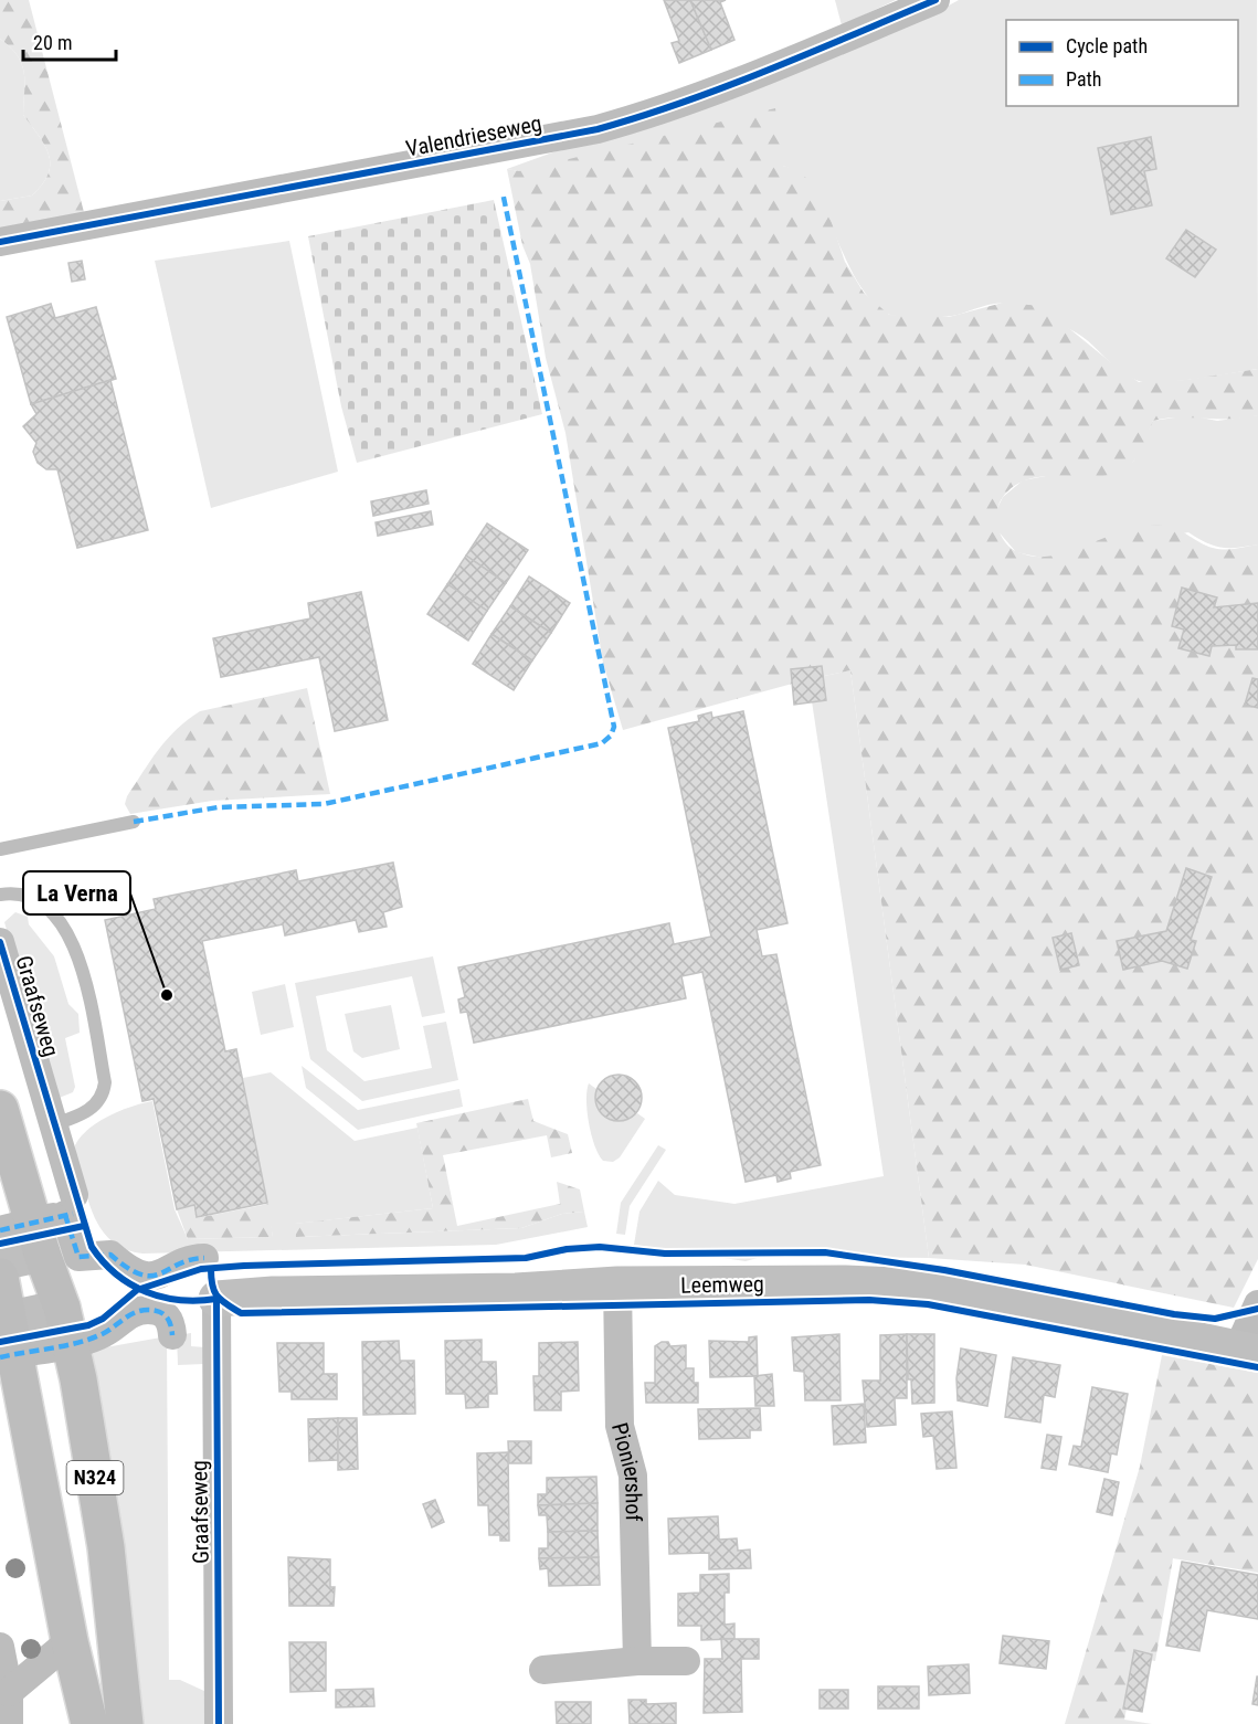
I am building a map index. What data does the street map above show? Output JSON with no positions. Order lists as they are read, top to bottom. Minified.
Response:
{"streets":{"main road":["Graafseweg","N324"],"street":["Valendrieseweg","Leemweg","Pioniershof"]},"crossings":[["Graafseweg","Leemweg"],["Leemweg","Pioniershof"]],"places":["La Verna"],"legend":["Cycle path","Path"],"scale_bar":"20 m"}
